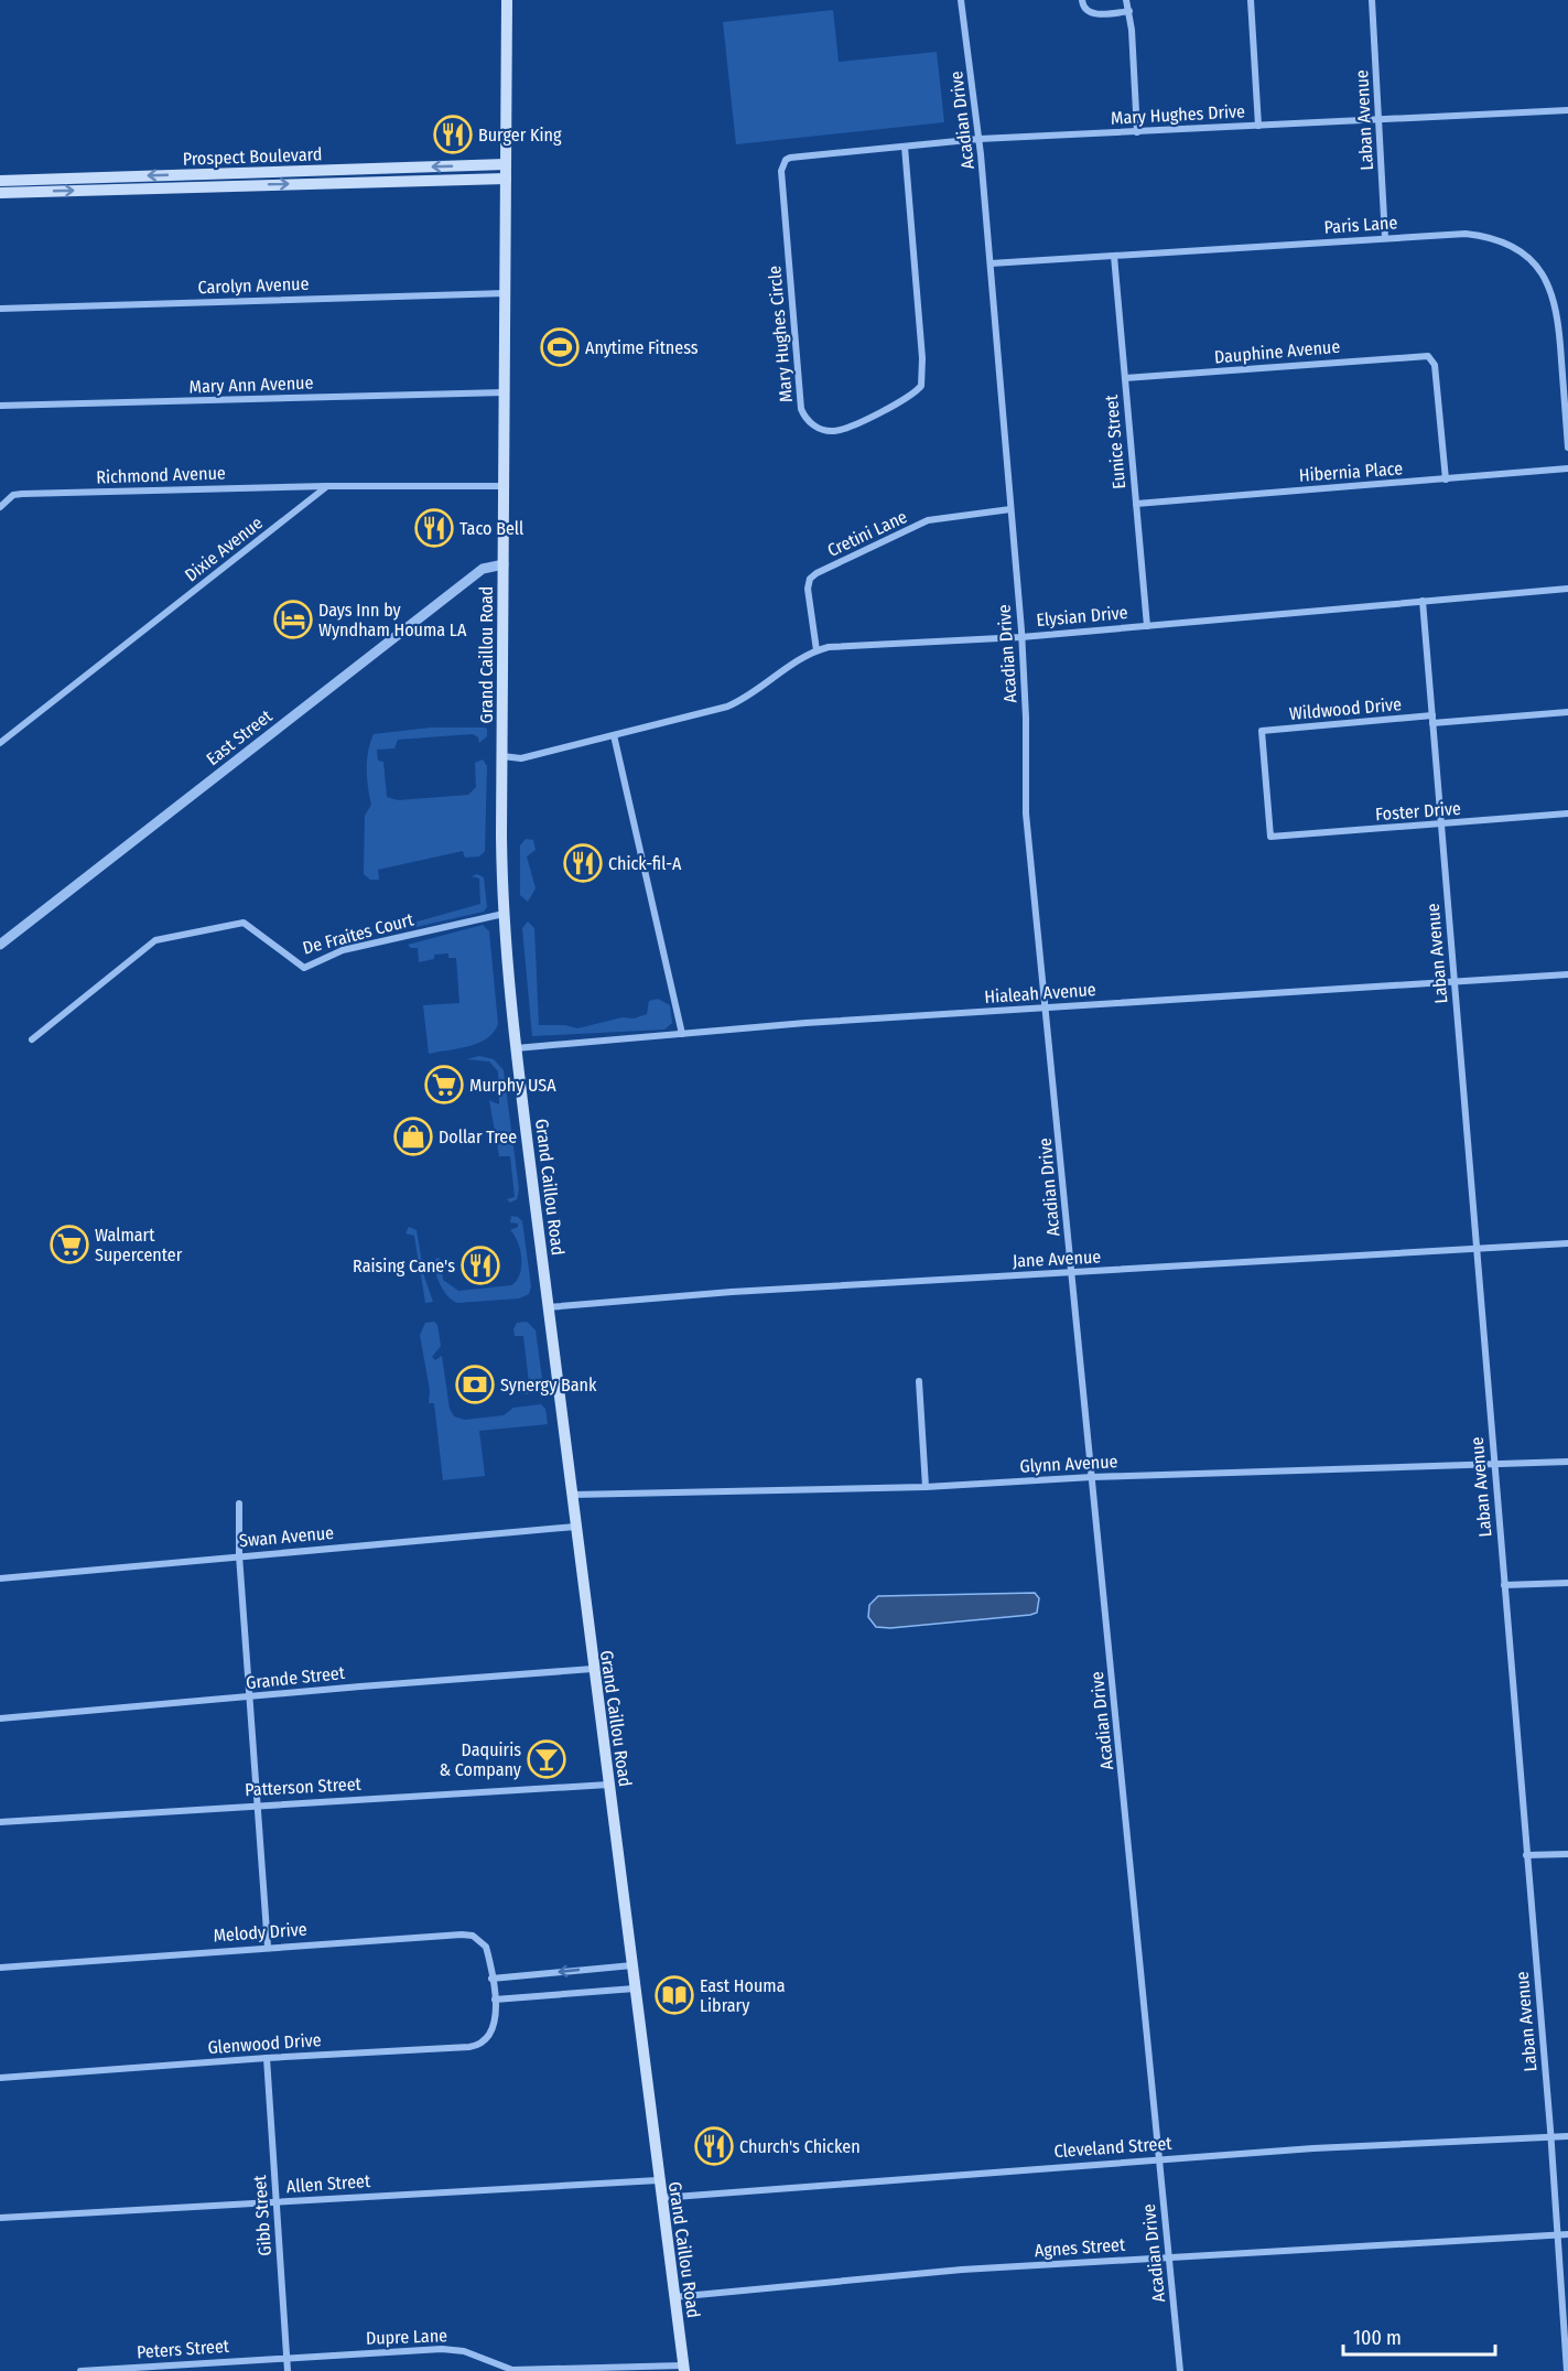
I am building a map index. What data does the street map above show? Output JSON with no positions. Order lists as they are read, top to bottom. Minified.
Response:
{"streets":{"main road":["Prospect Boulevard","Grand Caillou Road"],"street":["Mary Hughes Drive","Acadian Drive","Laban Avenue","Paris Lane","Carolyn Avenue","Mary Hughes Circle","Dauphine Avenue","Mary Ann Avenue","Eunice Street","Hibernia Place","Richmond Avenue","Cretini Lane","Dixie Avenue","Elysian Drive","Wildwood Drive","East Street","Foster Drive","De Fraites Court","Hialeah Avenue","Jane Avenue","Glynn Avenue","Swan Avenue","Grande Street","Patterson Street","Melody Drive","Glenwood Drive","Cleveland Street","Allen Street","Gibb Street","Agnes Street","Dupre Lane","Peters Street"]},"crossings":[["Mary Hughes Drive","Acadian Drive"],["Mary Hughes Drive","Laban Avenue"],["Mary Hughes Drive","Mary Hughes Circle"],["Acadian Drive","Paris Lane"],["Acadian Drive","Cretini Lane"],["Acadian Drive","Elysian Drive"],["Acadian Drive","Hialeah Avenue"],["Acadian Drive","Jane Avenue"],["Acadian Drive","Glynn Avenue"],["Acadian Drive","Cleveland Street"],["Acadian Drive","Agnes Street"],["Laban Avenue","Paris Lane"],["Laban Avenue","Elysian Drive"],["Laban Avenue","Wildwood Drive"],["Laban Avenue","Foster Drive"],["Laban Avenue","Hialeah Avenue"],["Laban Avenue","Jane Avenue"],["Laban Avenue","Glynn Avenue"],["Laban Avenue","Cleveland Street"],["Laban Avenue","Agnes Street"],["Prospect Boulevard","Grand Caillou Road"],["Paris Lane","Eunice Street"],["Carolyn Avenue","Grand Caillou Road"],["Dauphine Avenue","Eunice Street"],["Dauphine Avenue","Hibernia Place"],["Mary Ann Avenue","Grand Caillou Road"],["Eunice Street","Hibernia Place"],["Eunice Street","Elysian Drive"],["Richmond Avenue","Dixie Avenue"],["Cretini Lane","Elysian Drive"],["Elysian Drive","Grand Caillou Road"],["Grand Caillou Road","East Street"],["Grand Caillou Road","De Fraites Court"],["Grand Caillou Road","Hialeah Avenue"],["Grand Caillou Road","Jane Avenue"],["Grand Caillou Road","Glynn Avenue"],["Grand Caillou Road","Swan Avenue"],["Grand Caillou Road","Grande Street"],["Grand Caillou Road","Patterson Street"],["Grand Caillou Road","Cleveland Street"],["Grand Caillou Road","Allen Street"],["Grand Caillou Road","Agnes Street"],["Grand Caillou Road","Dupre Lane"],["Wildwood Drive","Foster Drive"],["Melody Drive","Glenwood Drive"],["Glenwood Drive","Gibb Street"],["Allen Street","Gibb Street"],["Gibb Street","Dupre Lane"],["Gibb Street","Peters Street"],["Dupre Lane","Peters Street"]],"places":{"restaurant":["Burger King","Taco Bell","Chick-fil-A","Raising Cane's","Church's Chicken"],"sports":["Anytime Fitness"],"hotel":["Days Inn by Wyndham Houma LA"],"supermarket":["Murphy USA","Walmart Supercenter"],"shop":["Dollar Tree"],"bank":["Synergy Bank"],"bar":["Daquiris & Company"],"library":["East Houma Library"]},"scale_bar":"100 m"}
